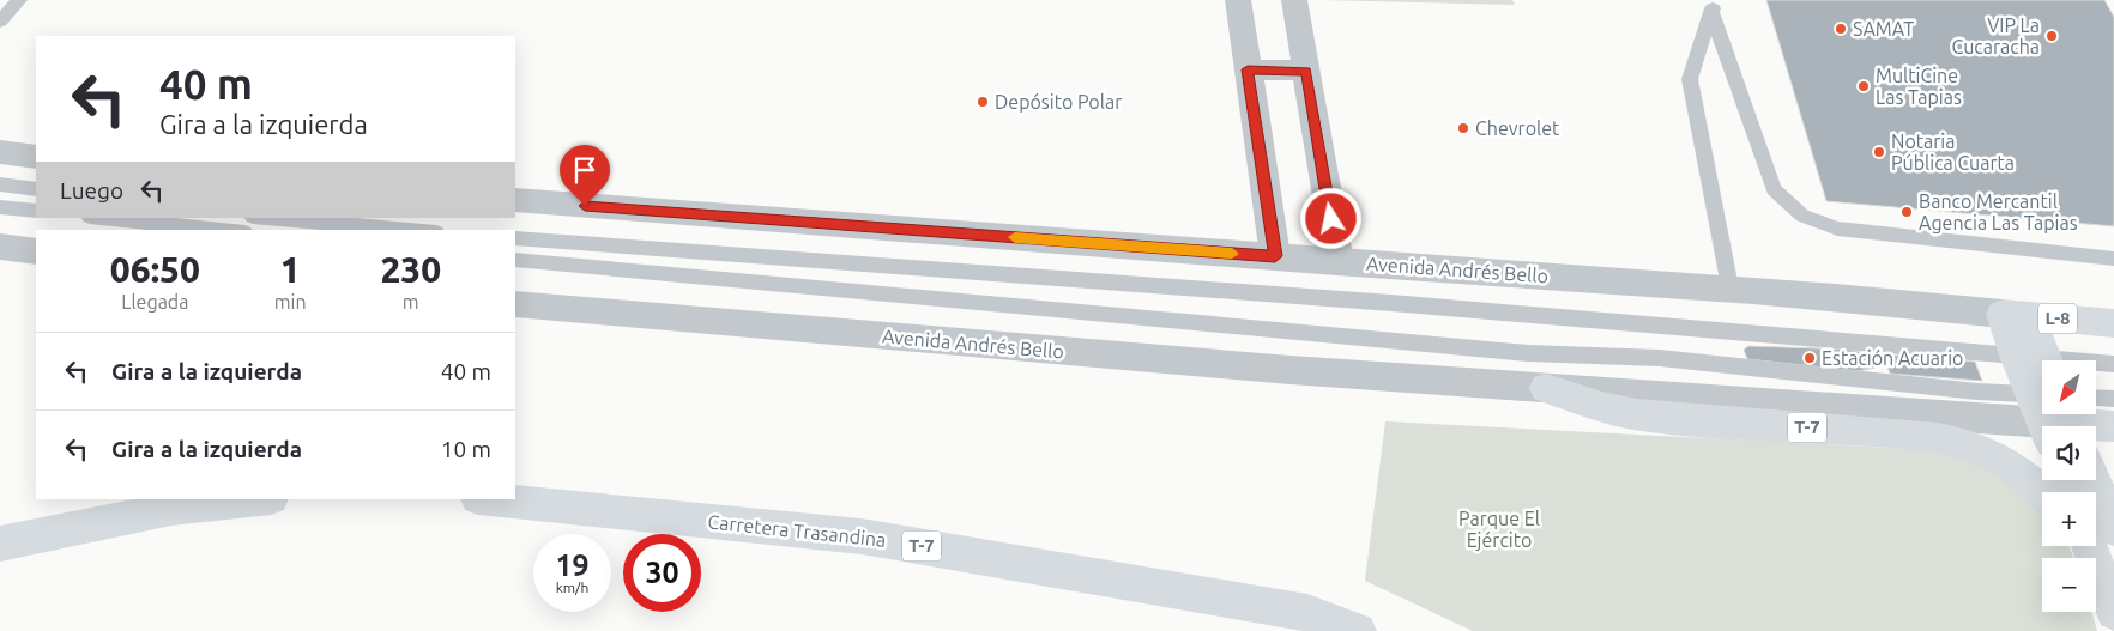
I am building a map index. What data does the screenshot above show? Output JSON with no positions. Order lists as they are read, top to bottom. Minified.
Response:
{"streets":{"highway":["Avenida Andrés Bello","L-8","T-7","Carretera Trasandina"]},"crossings":[["Avenida Andrés Bello","T-7"]],"parks":["Parque El Ejército"],"places":["SAMAT","VIP La Cucaracha","MultiCine Las Tapias","Depósito Polar","Chevrolet","Notaria Pública Cuarta","Banco Mercantil Agencia Las Tapias","Estación Acuario"],"north":"bottom left","page":{"turn":["40 m","Gira a la izquierda"],"then":"Luego","eta":["06:50","Llegada","1","min","230","m"],"list":[{"name":"Gira a la izquierda","value":"40 m"},{"name":"Gira a la izquierda","value":"10 m"}],"map_buttons":["+","−"],"speed":"19 km/h","limit":"30"}}
